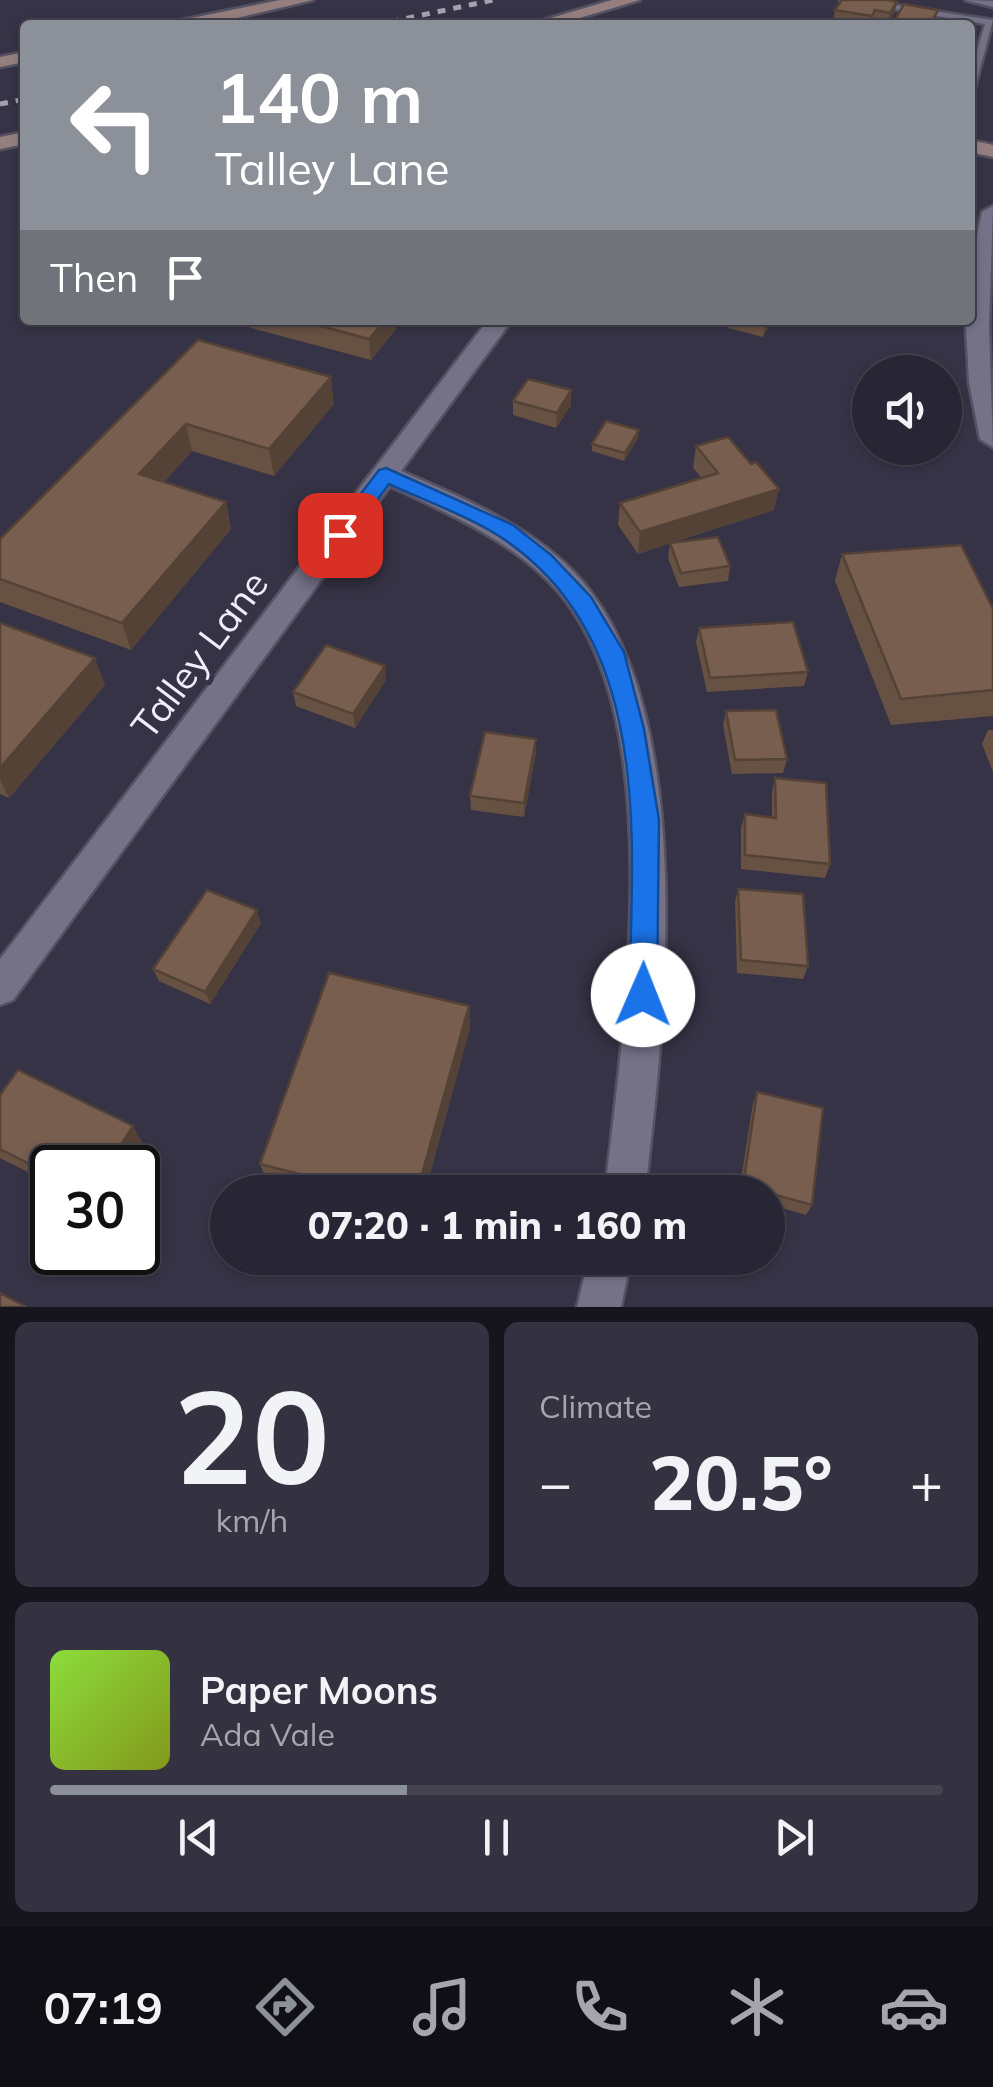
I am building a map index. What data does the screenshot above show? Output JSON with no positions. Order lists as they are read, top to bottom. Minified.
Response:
{"streets":{"street":["Talley Lane"]},"page":{"turn":["140 m","Talley Lane"],"then":"Then","limit":"30","trip":"07:20 · 1 min · 160 m","tile":[["20","km/h"],"Climate"],"heat":["−","20.5°","+"],"song":["Paper Moons","Ada Vale"],"tabs":"07:19"}}
